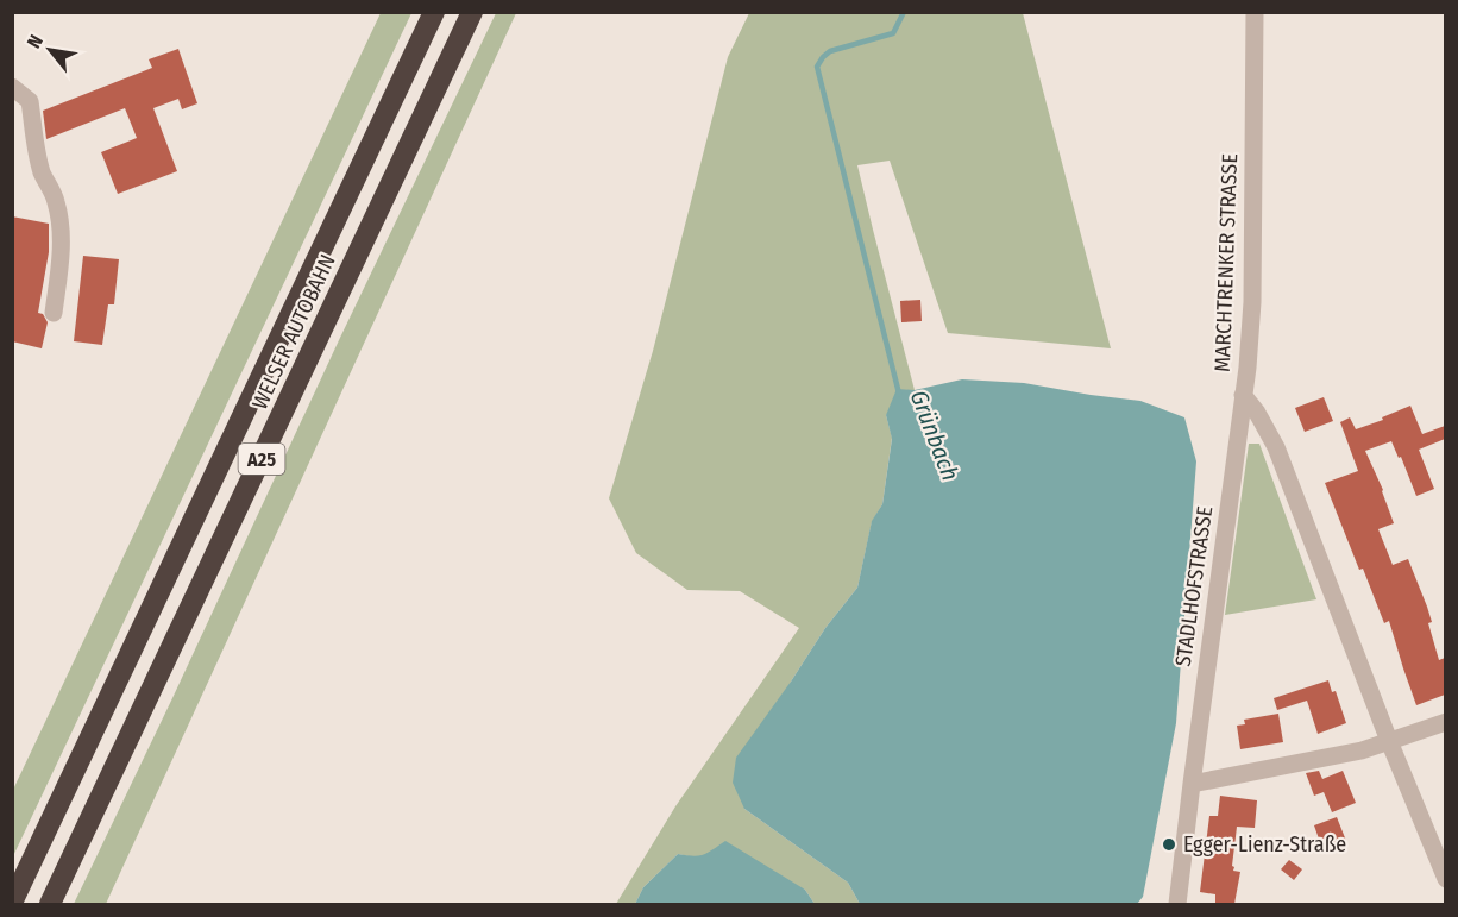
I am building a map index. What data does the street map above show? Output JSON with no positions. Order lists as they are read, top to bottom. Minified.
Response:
{"streets":{"highway":["WELSER AUTOBAHN","A25"],"street":["MARCHTRENKER STRASSE","STADLHOFSTRASSE"]},"crossings":[["MARCHTRENKER STRASSE","STADLHOFSTRASSE"]],"water":["Grünbach"],"places":["Egger-Lienz-Straße"],"north":"top left"}
